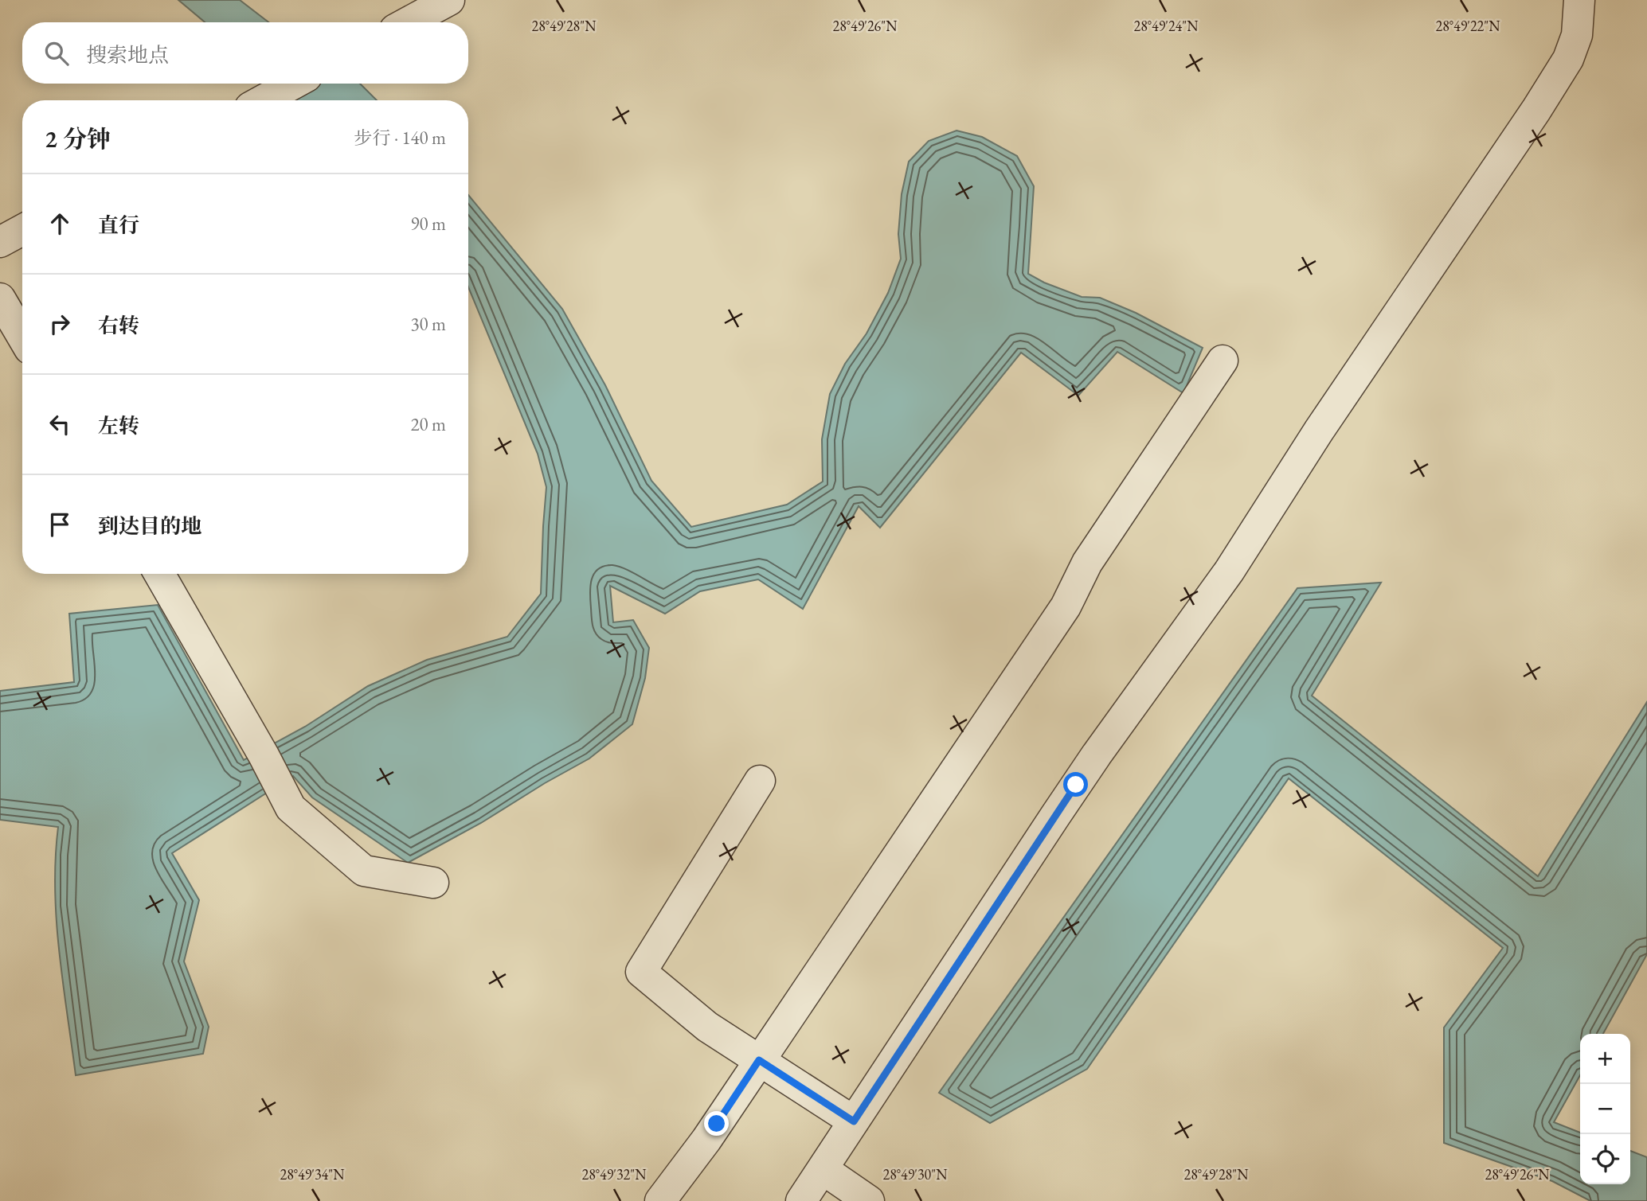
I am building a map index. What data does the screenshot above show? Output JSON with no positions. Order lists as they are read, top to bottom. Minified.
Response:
{"page":{"search":"搜索地点","heading":["2 分钟","步行 · 140 m"],"list":[["直行","90 m"],["右转","30 m"],["左转","20 m"],"到达目的地"],"map_buttons":["+","−"]},"coordinates":["28°49'28\"N","28°49'26\"N","28°49'24\"N","28°49'22\"N","28°49'34\"N","28°49'32\"N","28°49'30\"N"]}
